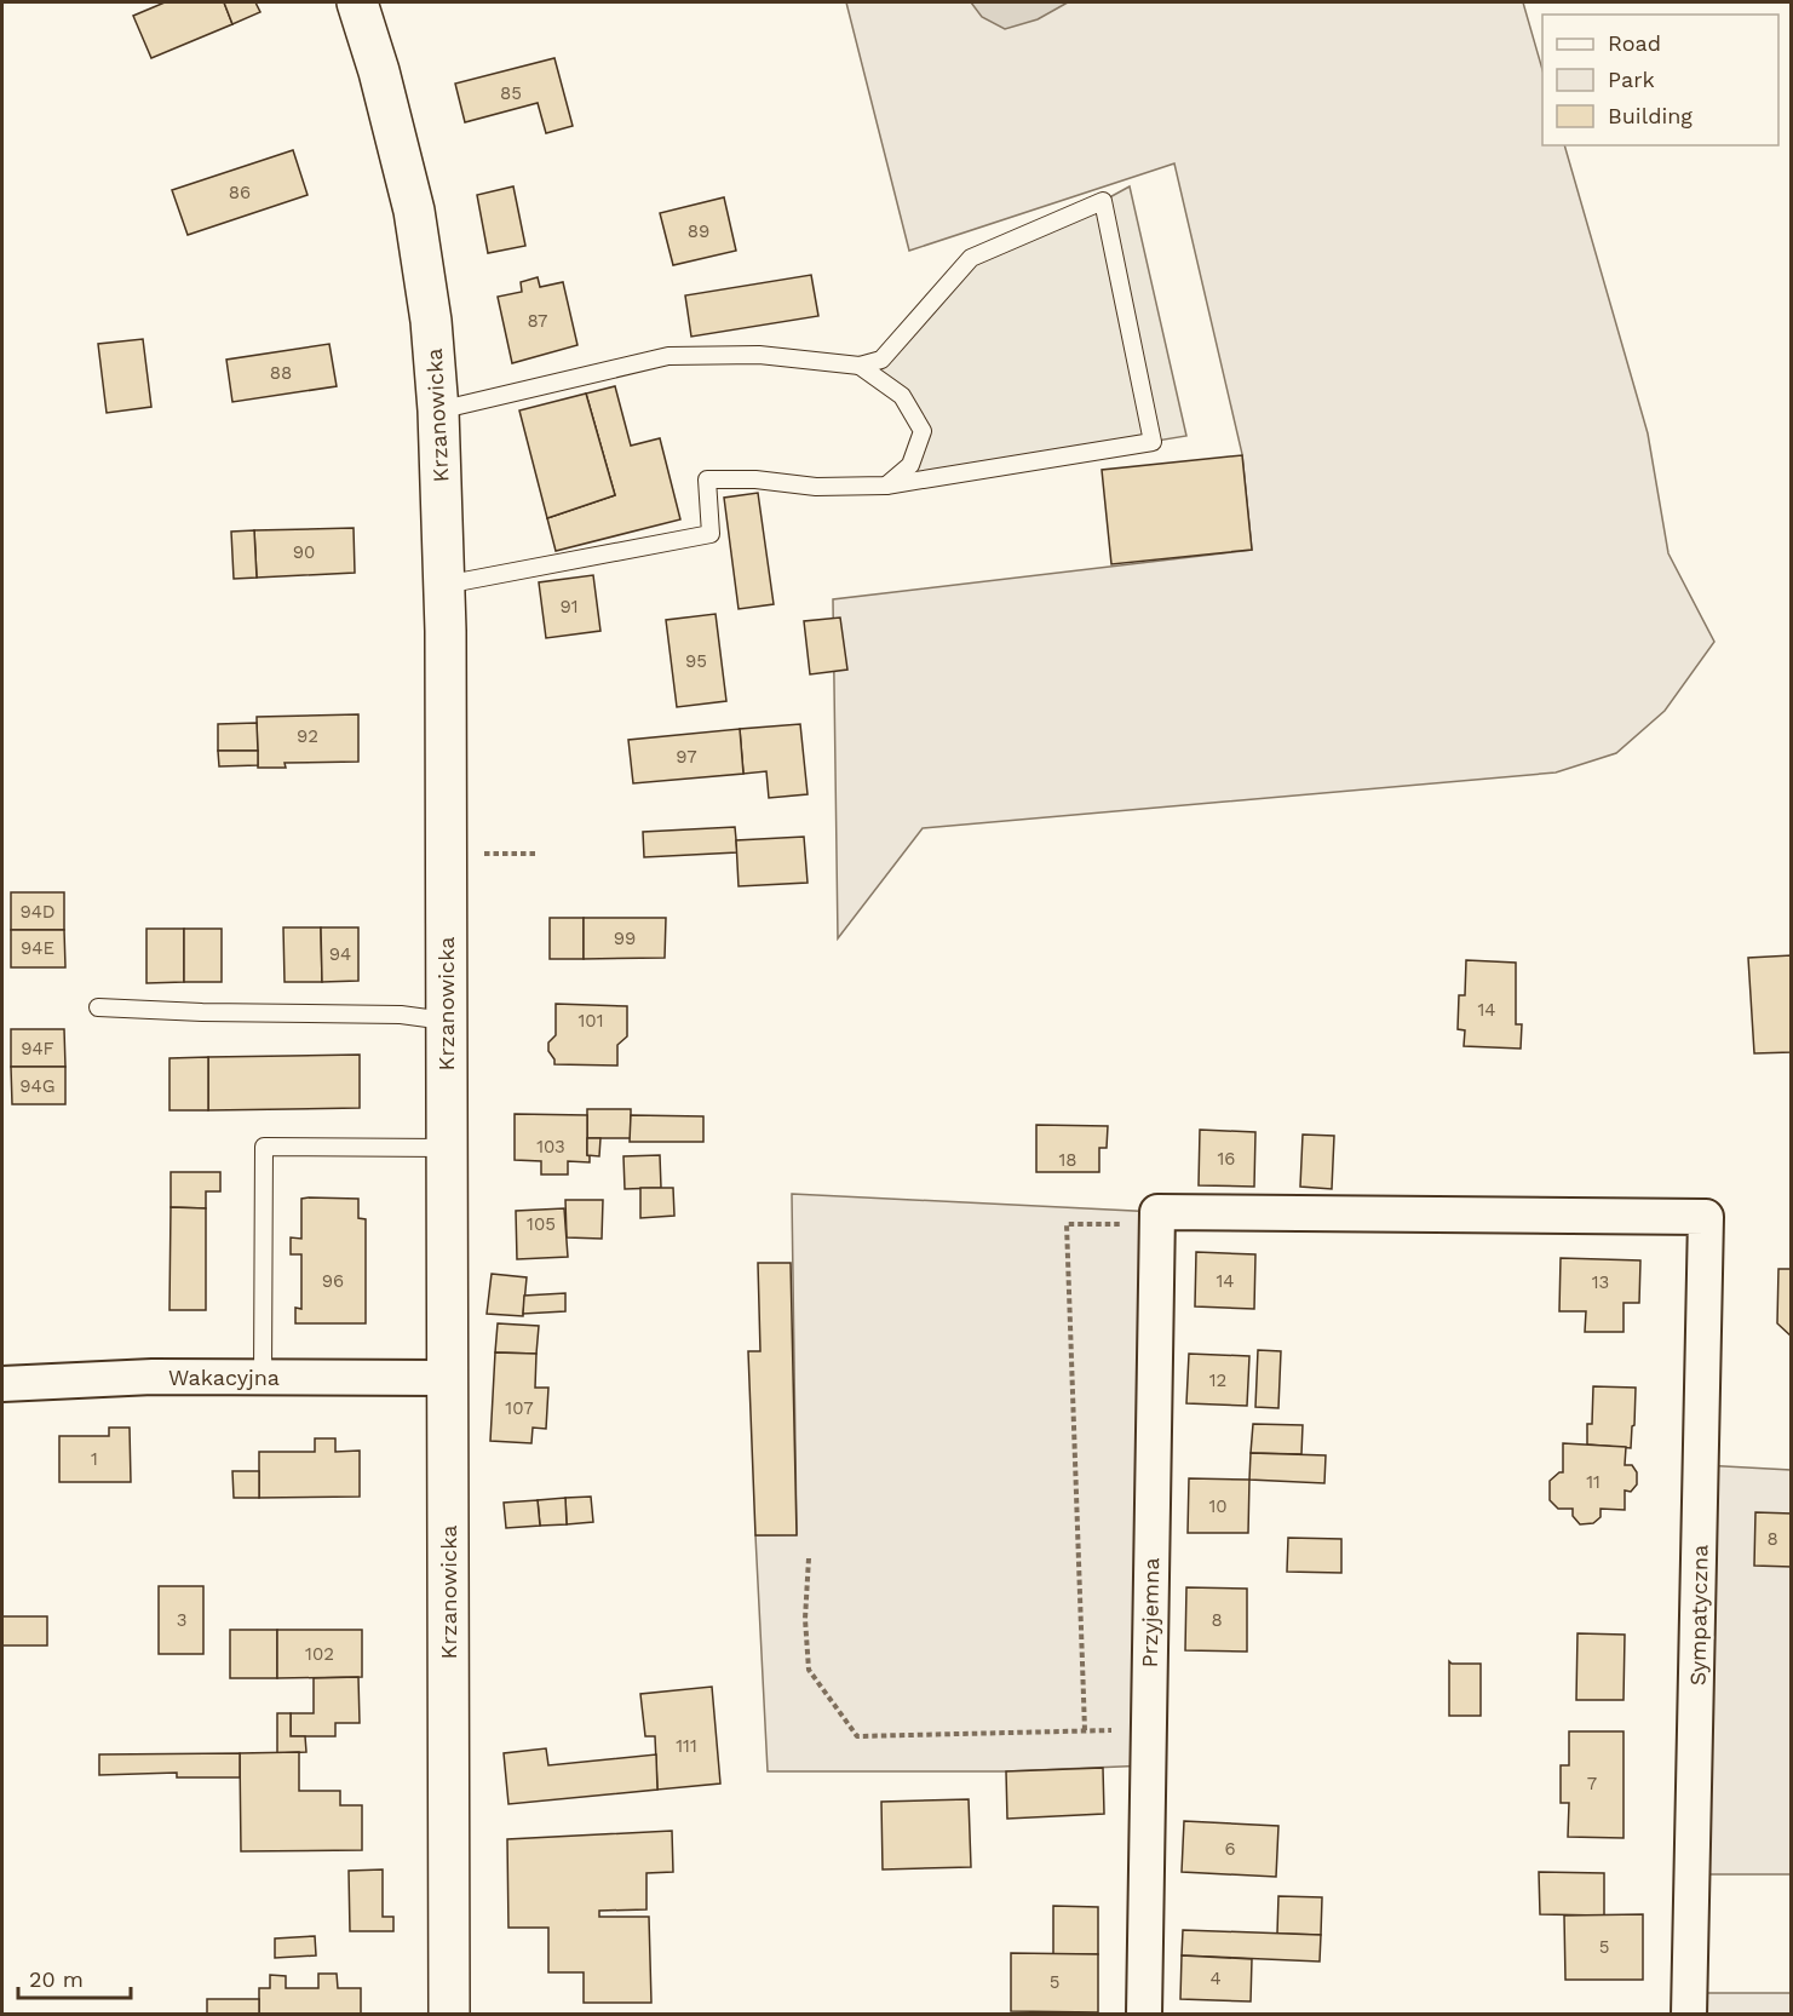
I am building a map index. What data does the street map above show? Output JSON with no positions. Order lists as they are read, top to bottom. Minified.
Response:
{"streets":{"street":["Krzanowicka","Wakacyjna","Przyjemna","Sympatyczna"]},"crossings":[["Krzanowicka","Wakacyjna"],["Przyjemna","Sympatyczna"]],"house_numbers":["85","86","89","87","88","90","91","95","92","97","94D","99","94E","94","14","101","94F","94G","103","16","18","105","96","14","13","12","107","1","11","10","8","3","8","102","111","7","6","5","4","5"],"legend":["Road","Park","Building"],"scale_bar":"20 m"}
